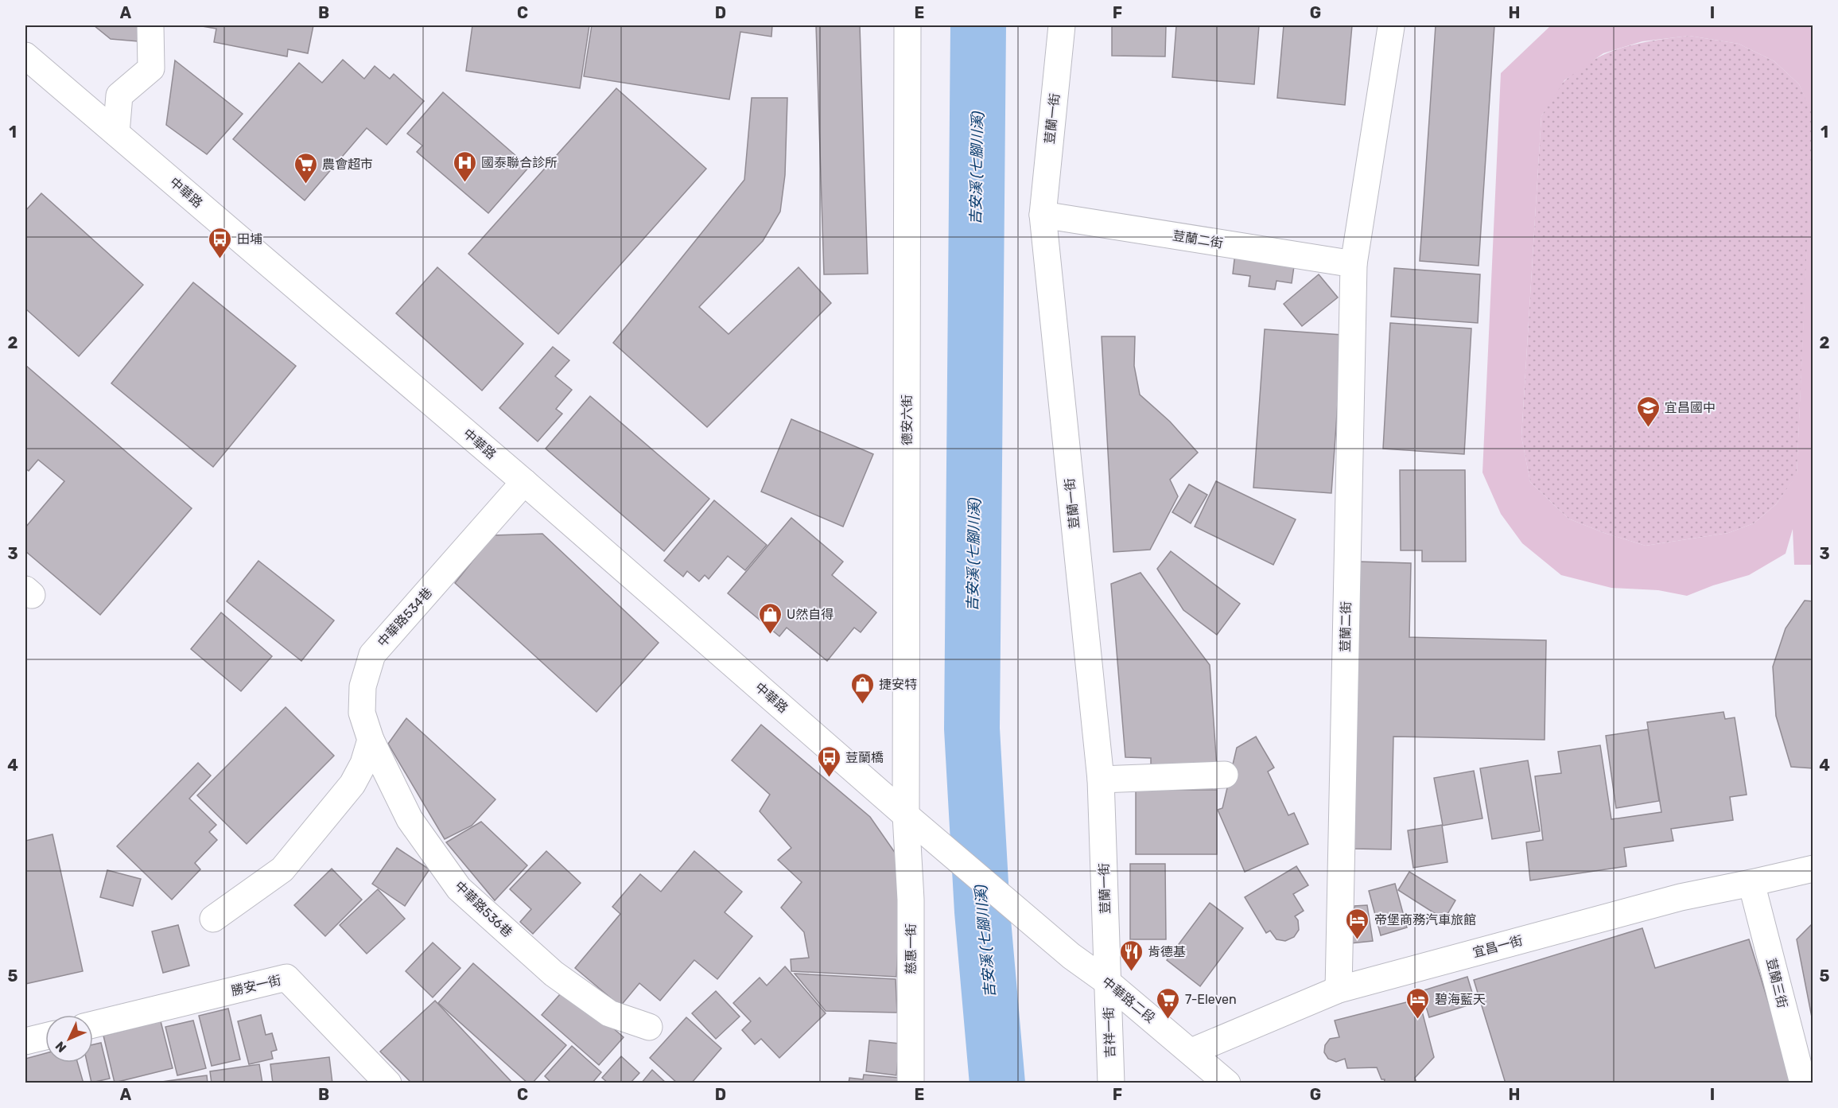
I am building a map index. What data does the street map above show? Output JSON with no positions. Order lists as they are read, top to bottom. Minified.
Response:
{"streets":{"street":["荳蘭一街","中華路","荳蘭二街","德安六街","中華路534巷","中華路536巷","宜昌一街","慈惠一街","荳蘭三街","勝安一街","中華路二段","吉祥一街"]},"crossings":[["荳蘭一街","荳蘭二街"],["荳蘭一街","中華路二段"],["荳蘭一街","吉祥一街"],["中華路","德安六街"],["中華路","中華路534巷"],["中華路","慈惠一街"],["中華路","中華路二段"],["荳蘭二街","宜昌一街"],["德安六街","慈惠一街"],["中華路534巷","中華路536巷"],["宜昌一街","荳蘭三街"],["宜昌一街","中華路二段"],["中華路二段","吉祥一街"]],"water":["吉安溪 (七腳川溪)"],"places":{"hospital":["國泰聯合診所"],"supermarket":["農會超市","7-Eleven"],"bus stop":["田埔","荳蘭橋"],"school or university":["宜昌國中"],"shop":["U然自得","捷安特"],"hotel":["帝堡商務汽車旅館","碧海藍天"],"restaurant":["肯德基"]},"north":"bottom left","grid":{"columns":["A","B","C","D","E","F","G","H","I"],"rows":["1","2","3","4","5"]}}
